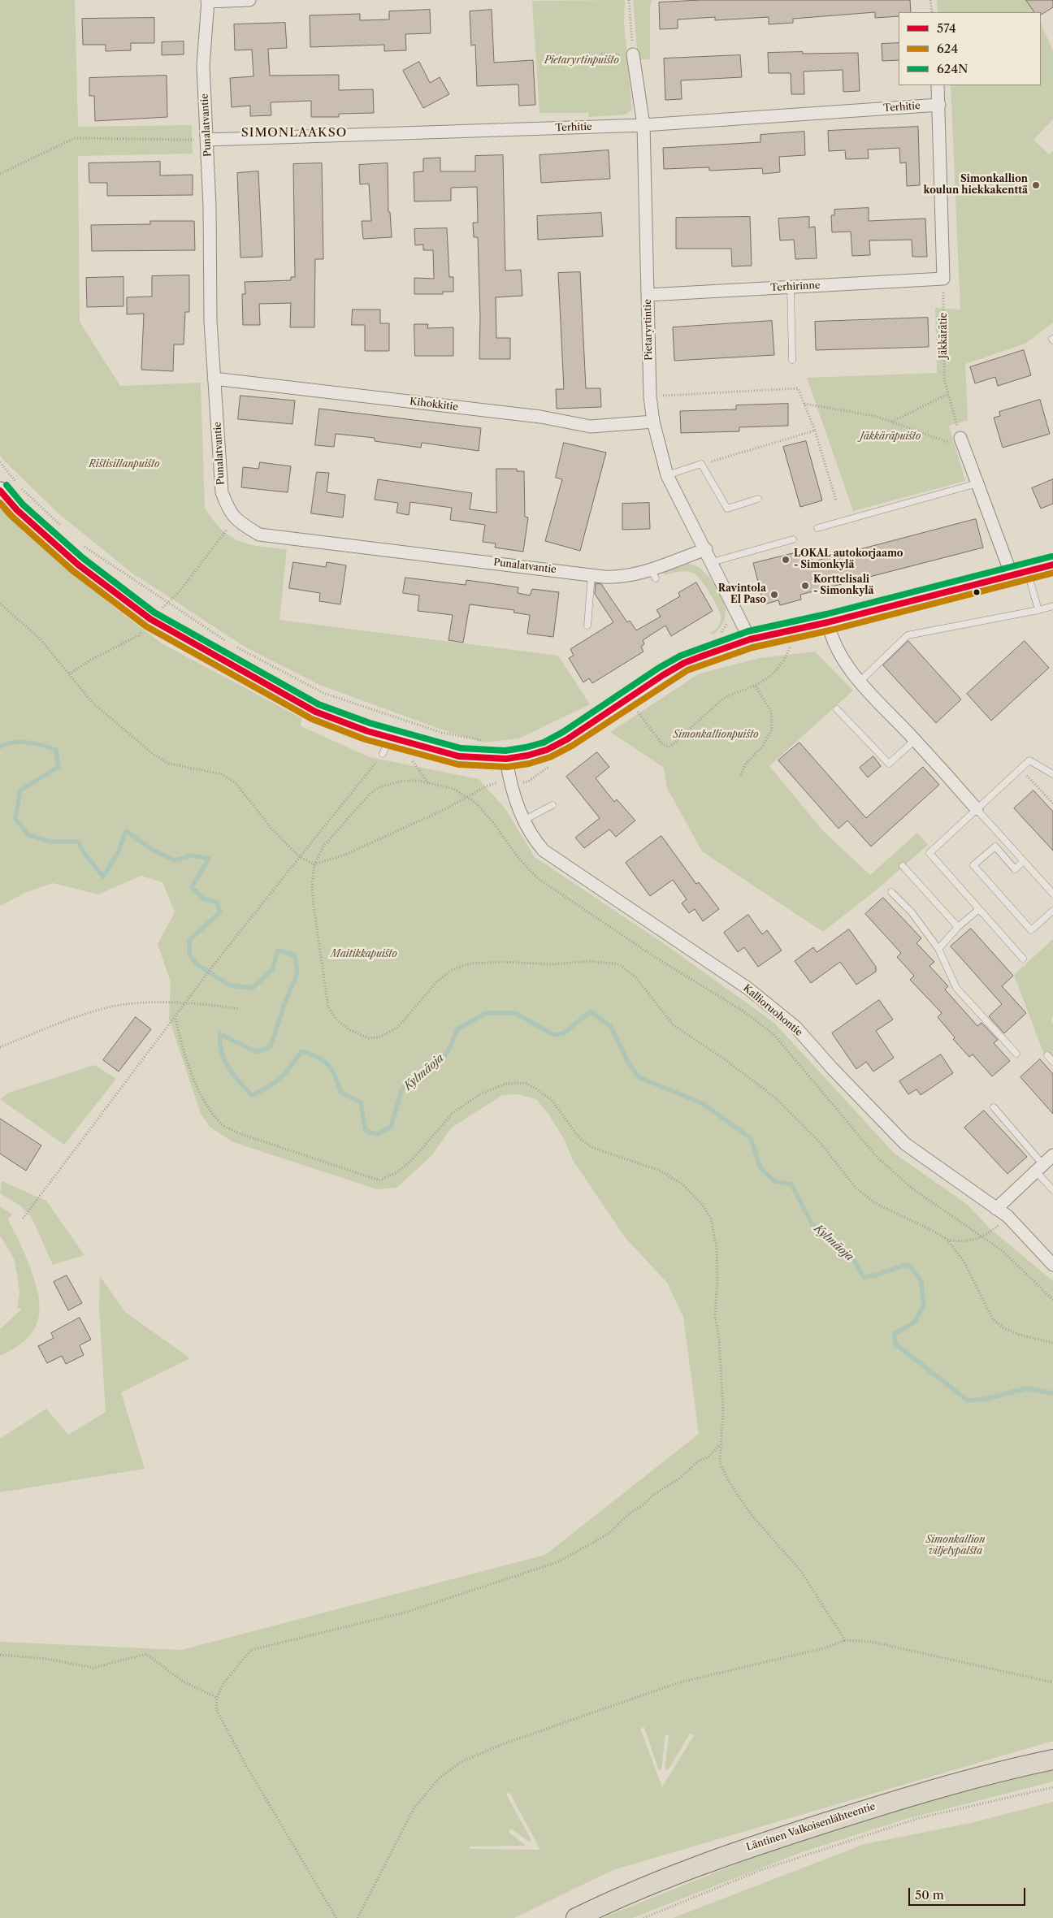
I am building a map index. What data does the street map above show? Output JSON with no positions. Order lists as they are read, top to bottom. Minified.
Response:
{"streets":{"main road":["Läntinen Valkoisenlähteentie"],"street":["Terhitie","Punalatvantie","Terhirinne","Pietaryrtintie","Kihokkitie","Kallioruohontie"],"path":["Jäkkärätie"]},"crossings":[["Terhitie","Punalatvantie"],["Terhitie","Pietaryrtintie"],["Punalatvantie","Pietaryrtintie"],["Punalatvantie","Kihokkitie"],["Terhirinne","Pietaryrtintie"],["Terhirinne","Jäkkärätie"],["Pietaryrtintie","Kihokkitie"]],"districts":["SIMONLAAKSO"],"water":["Kylmäoja"],"parks":["Pietaryrtinpuisto","Jäkkäräpuisto","Ristisillanpuisto","Simonkallionpuisto","Maitikkapuisto","Simonkallion viljelypalsta"],"places":["Simonkallion koulun hiekkakenttä","LOKAL autokorjaamo - Simonkylä","Korttelisali - Simonkylä","Ravintola El Paso"],"lines":["transit line 624N","transit line 574","transit line 624"],"legend":["574","624","624N"],"scale_bar":"50 m"}
